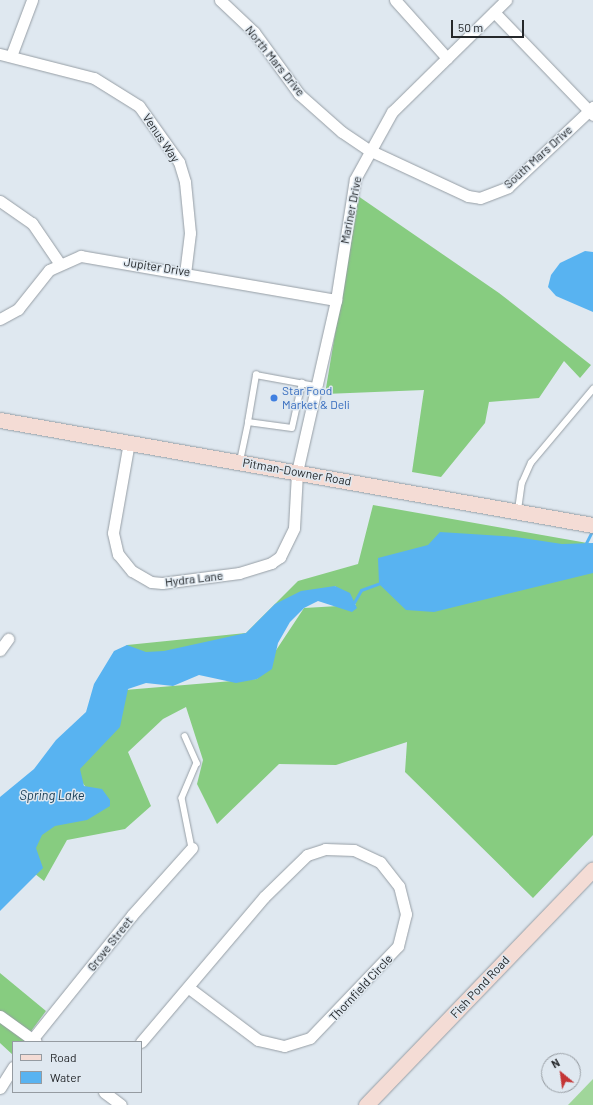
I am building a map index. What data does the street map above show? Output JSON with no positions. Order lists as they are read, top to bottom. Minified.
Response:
{"streets":{"street":["North Mars Drive","Venus Way","South Mars Drive","Mariner Drive","Jupiter Drive","Pitman-Downer Road","Hydra Lane","Grove Street","Fish Pond Road","Thornfield Circle"]},"crossings":[["North Mars Drive","South Mars Drive"],["North Mars Drive","Mariner Drive"],["Venus Way","Jupiter Drive"],["South Mars Drive","Mariner Drive"],["Mariner Drive","Jupiter Drive"],["Mariner Drive","Pitman-Downer Road"],["Mariner Drive","Hydra Lane"],["Pitman-Downer Road","Hydra Lane"]],"water":["Spring Lake"],"places":["Star Food Market & Deli"],"legend":["Road","Water"],"scale_bar":"50 m","north":"top left"}
